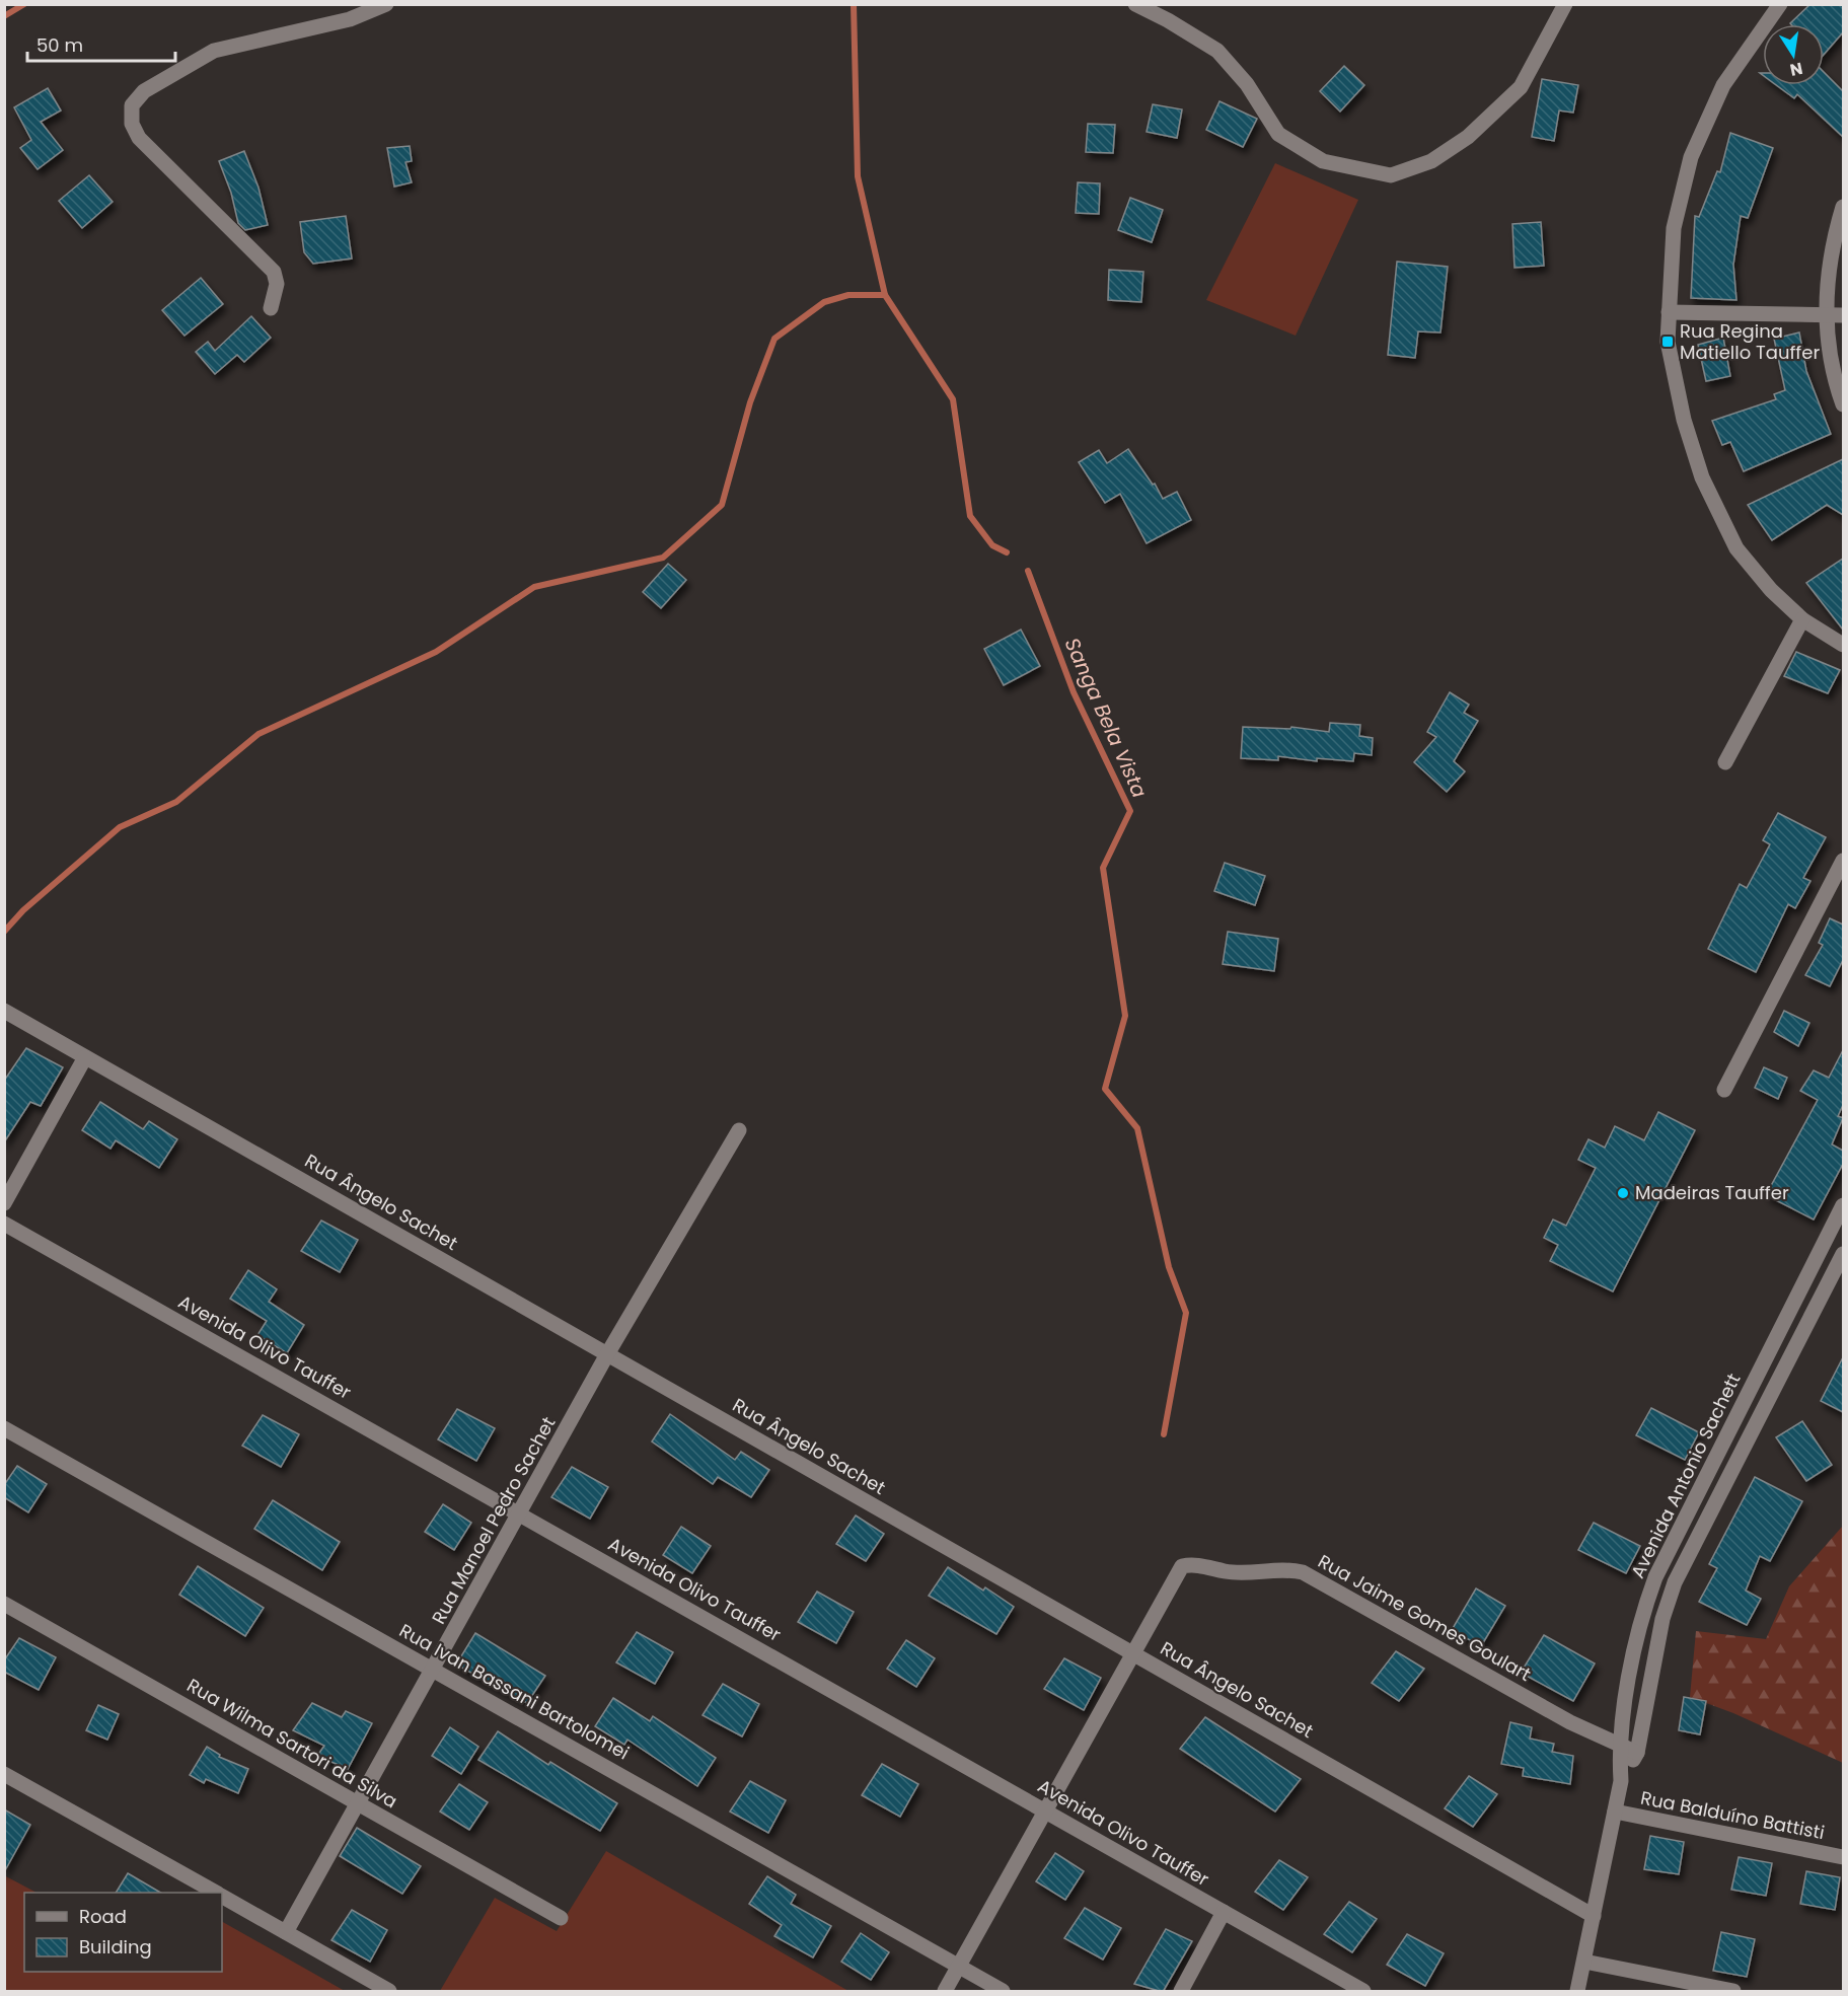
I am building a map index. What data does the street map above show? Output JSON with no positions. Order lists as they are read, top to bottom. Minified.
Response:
{"streets":{"street":["Rua Ângelo Sachet","Avenida Olivo Tauffer","Avenida Antonio Sachett","Rua Manoel Pedro Sachet","Rua Jaime Gomes Goulart","Rua Ivan Bassani Bartolomei","Rua Wilma Sartori da Silva","Rua Balduíno Battisti"]},"crossings":[["Rua Ângelo Sachet","Avenida Antonio Sachett"],["Rua Ângelo Sachet","Rua Manoel Pedro Sachet"],["Rua Ângelo Sachet","Rua Jaime Gomes Goulart"],["Avenida Olivo Tauffer","Rua Manoel Pedro Sachet"],["Avenida Antonio Sachett","Rua Jaime Gomes Goulart"],["Avenida Antonio Sachett","Rua Balduíno Battisti"],["Rua Manoel Pedro Sachet","Rua Ivan Bassani Bartolomei"],["Rua Manoel Pedro Sachet","Rua Wilma Sartori da Silva"]],"water":["Sanga Bela Vista"],"places":{"transit":["Rua Regina Matiello Tauffer"],"other":["Madeiras Tauffer"]},"legend":["Road","Building"],"scale_bar":"50 m","north":"bottom"}
